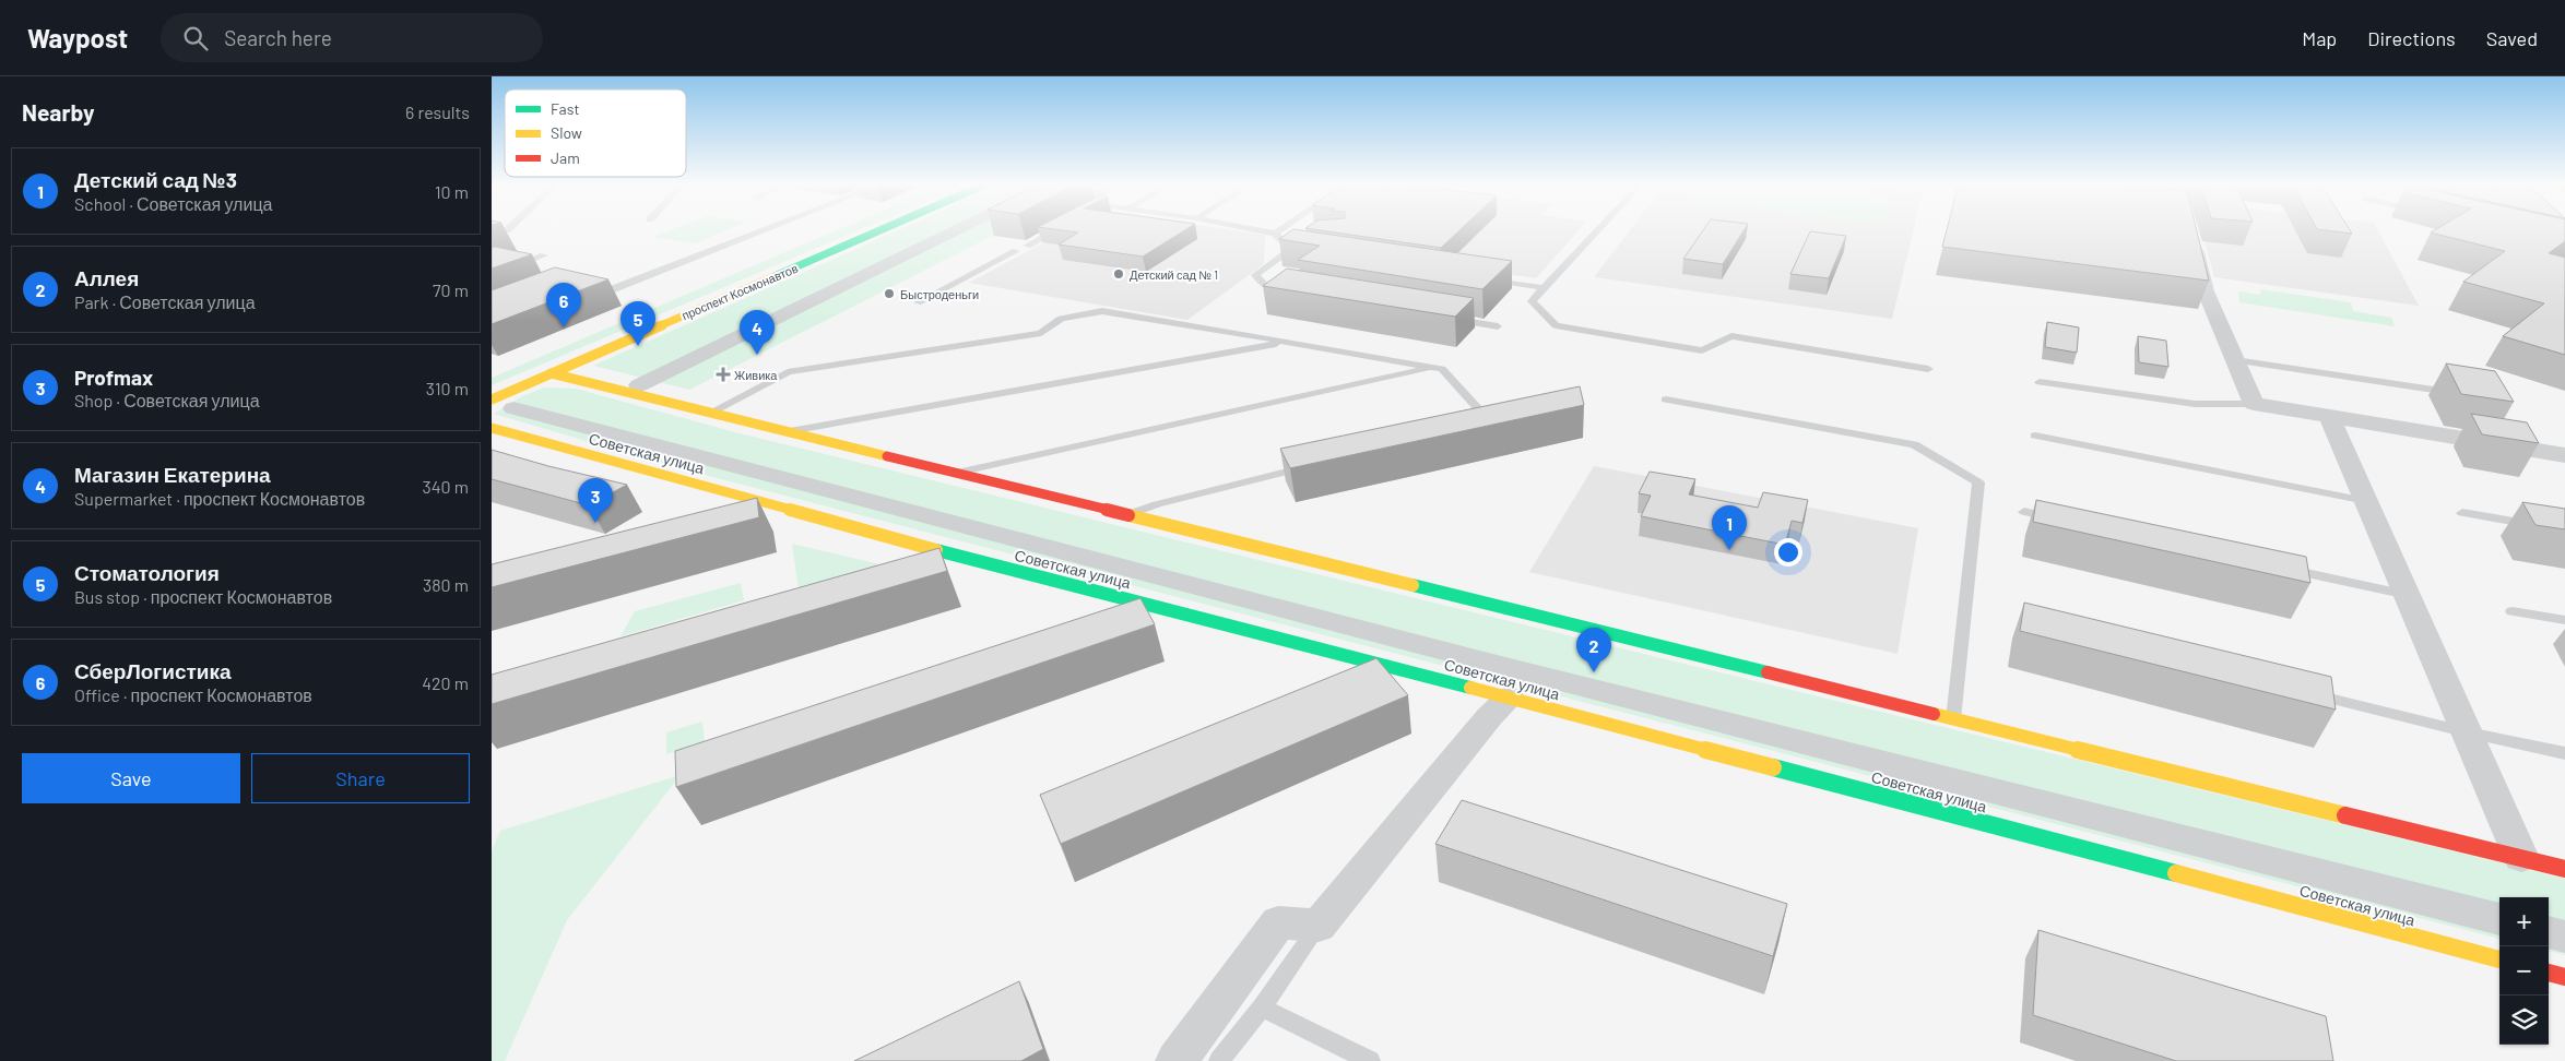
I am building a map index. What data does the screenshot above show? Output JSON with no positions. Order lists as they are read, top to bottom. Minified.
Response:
{"streets":{"street":["проспект Космонавтов","Советская улица"]},"places":{"other":["Детский сад № 1","Быстроденьги"],"health":["Живика"]},"legend":["Fast","Slow","Jam"],"page":{"header":"Waypost","search":"Search here","nav":["Map","Directions","Saved"],"heading":["Nearby","6 results"],"list":[{"mark":"1","name":"Детский сад №3","note":"School · Советская улица","value":"10 m"},{"mark":"2","name":"Аллея","note":"Park · Советская улица","value":"70 m"},{"mark":"3","name":"Profmax","note":"Shop · Советская улица","value":"310 m"},{"mark":"4","name":"Магазин Екатерина","note":"Supermarket · проспект Космонавтов","value":"340 m"},{"mark":"5","name":"Стоматология","note":"Bus stop · проспект Космонавтов","value":"380 m"},{"mark":"6","name":"СберЛогистика","note":"Office · проспект Космонавтов","value":"420 m"}],"pins":["6","5","4","3","1","2"],"buttons":["Save","Share"],"map_buttons":["+","−"]}}
